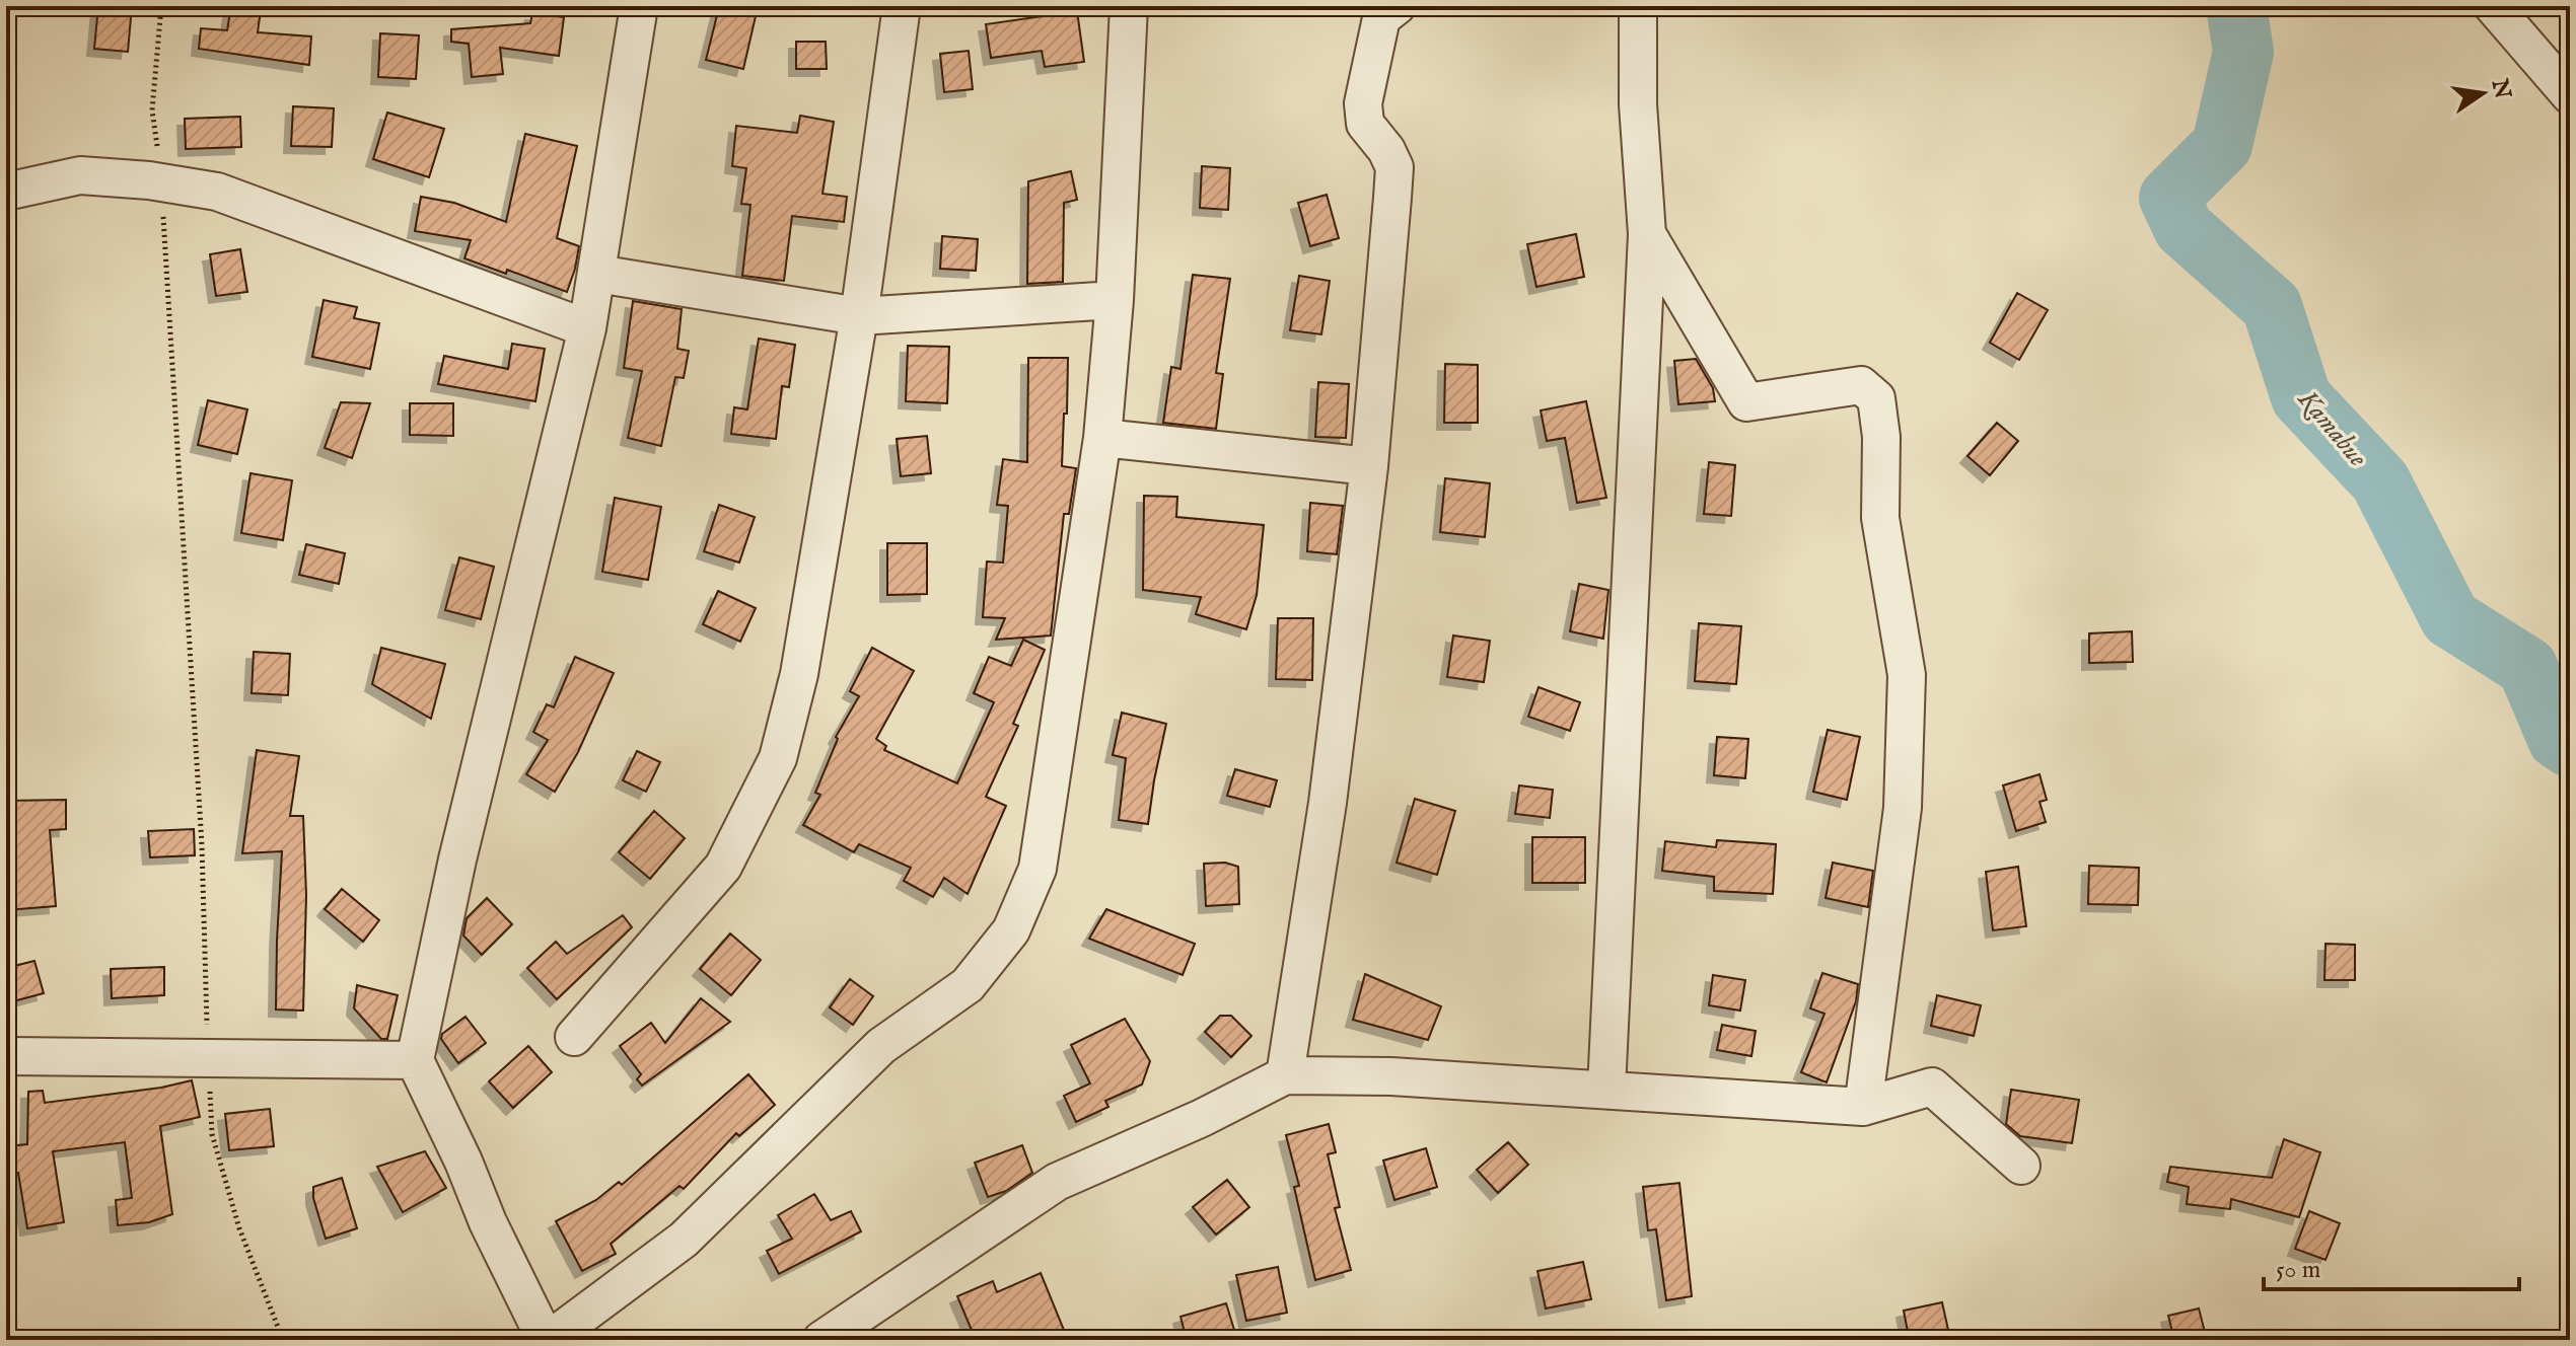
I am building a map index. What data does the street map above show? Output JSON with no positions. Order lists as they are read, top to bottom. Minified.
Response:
{"water":["Kamabue"],"scale_bar":"50 m","north":"right"}
